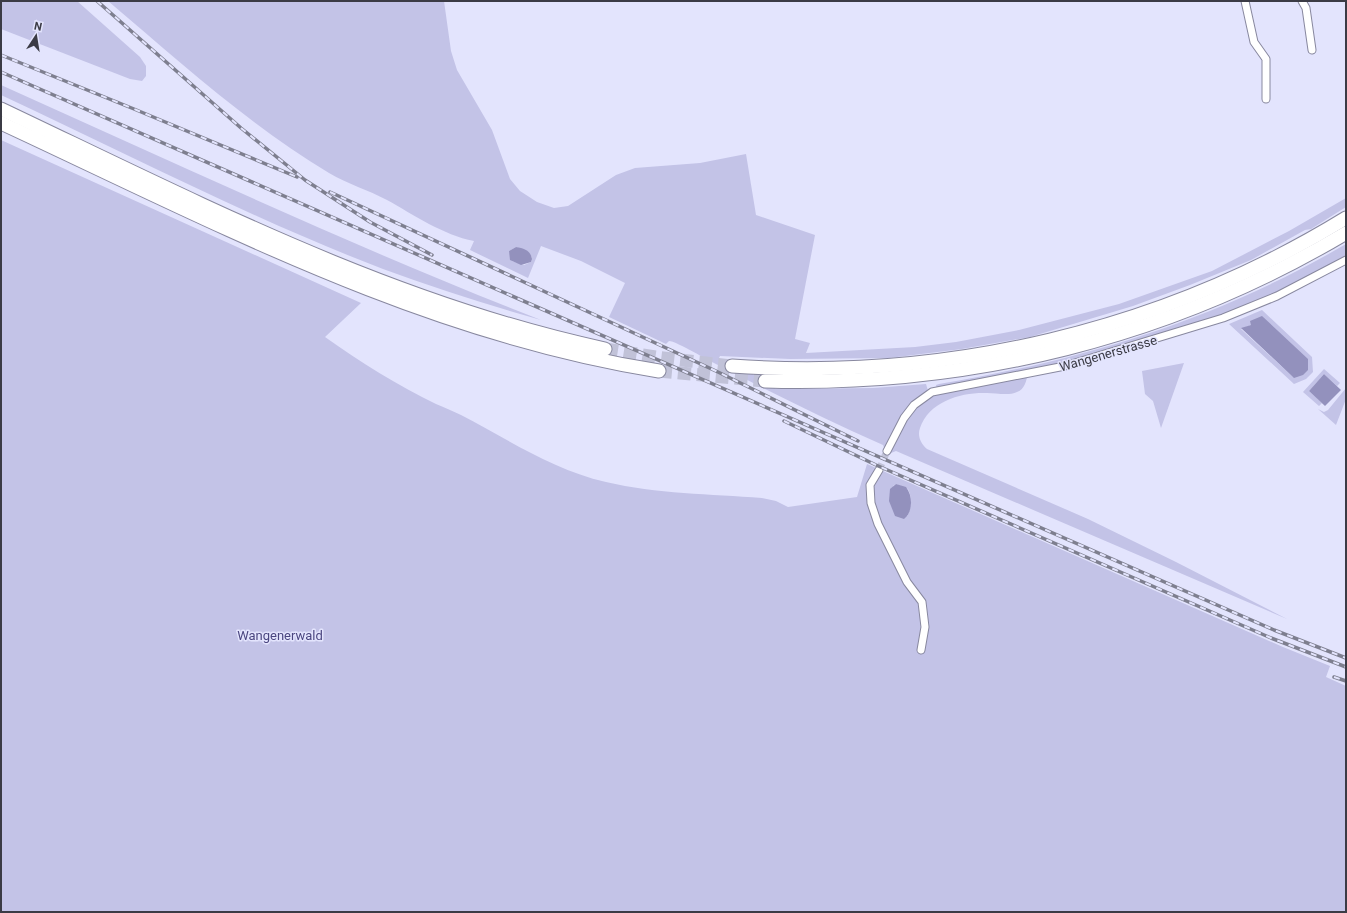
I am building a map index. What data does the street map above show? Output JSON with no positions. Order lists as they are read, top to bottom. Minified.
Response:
{"streets":{"street":["Wangenerstrasse"]},"parks":["Wangenerwald"],"north":"top"}
